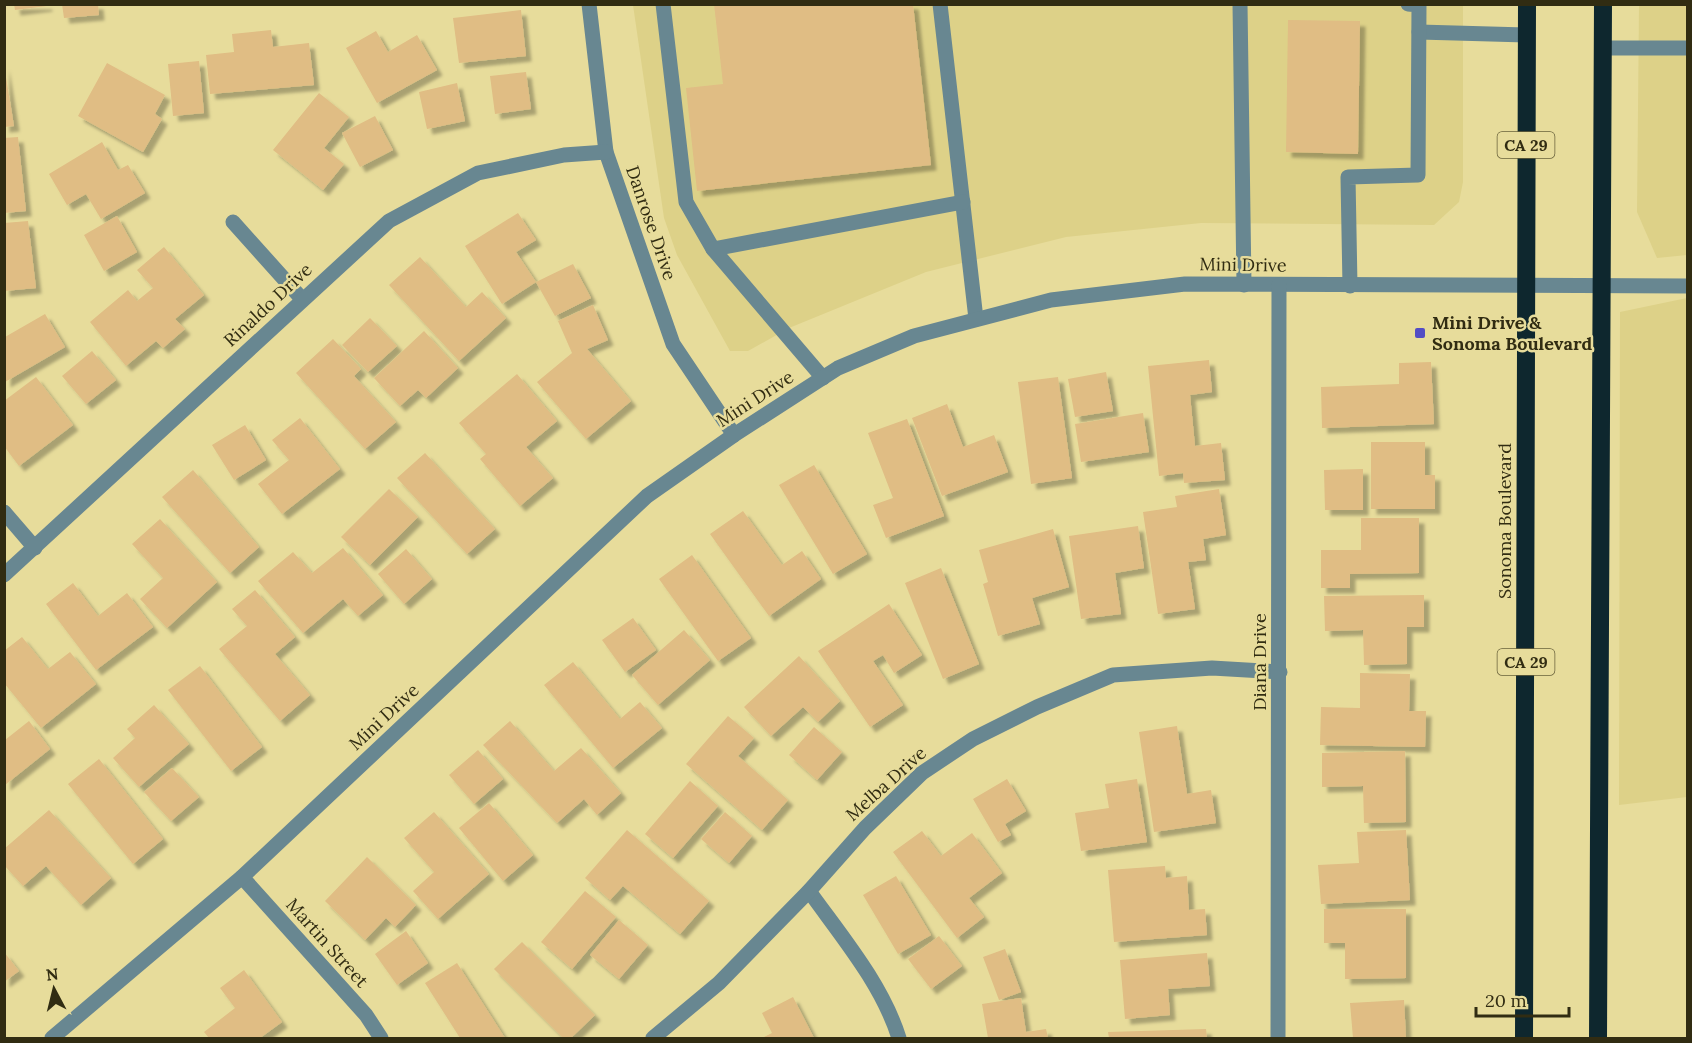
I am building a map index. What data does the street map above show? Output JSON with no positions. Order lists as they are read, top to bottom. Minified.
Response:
{"streets":{"highway":["CA 29","Sonoma Boulevard"],"street":["Danrose Drive","Mini Drive","Rinaldo Drive","Diana Drive","Melba Drive","Martin Street"]},"crossings":[["Danrose Drive","Mini Drive"],["Danrose Drive","Rinaldo Drive"],["Mini Drive","Sonoma Boulevard"],["Mini Drive","Diana Drive"],["Mini Drive","Martin Street"],["Diana Drive","Melba Drive"]],"places":{"transit":["Mini Drive & Sonoma Boulevard"]},"scale_bar":"20 m","north":"top"}
